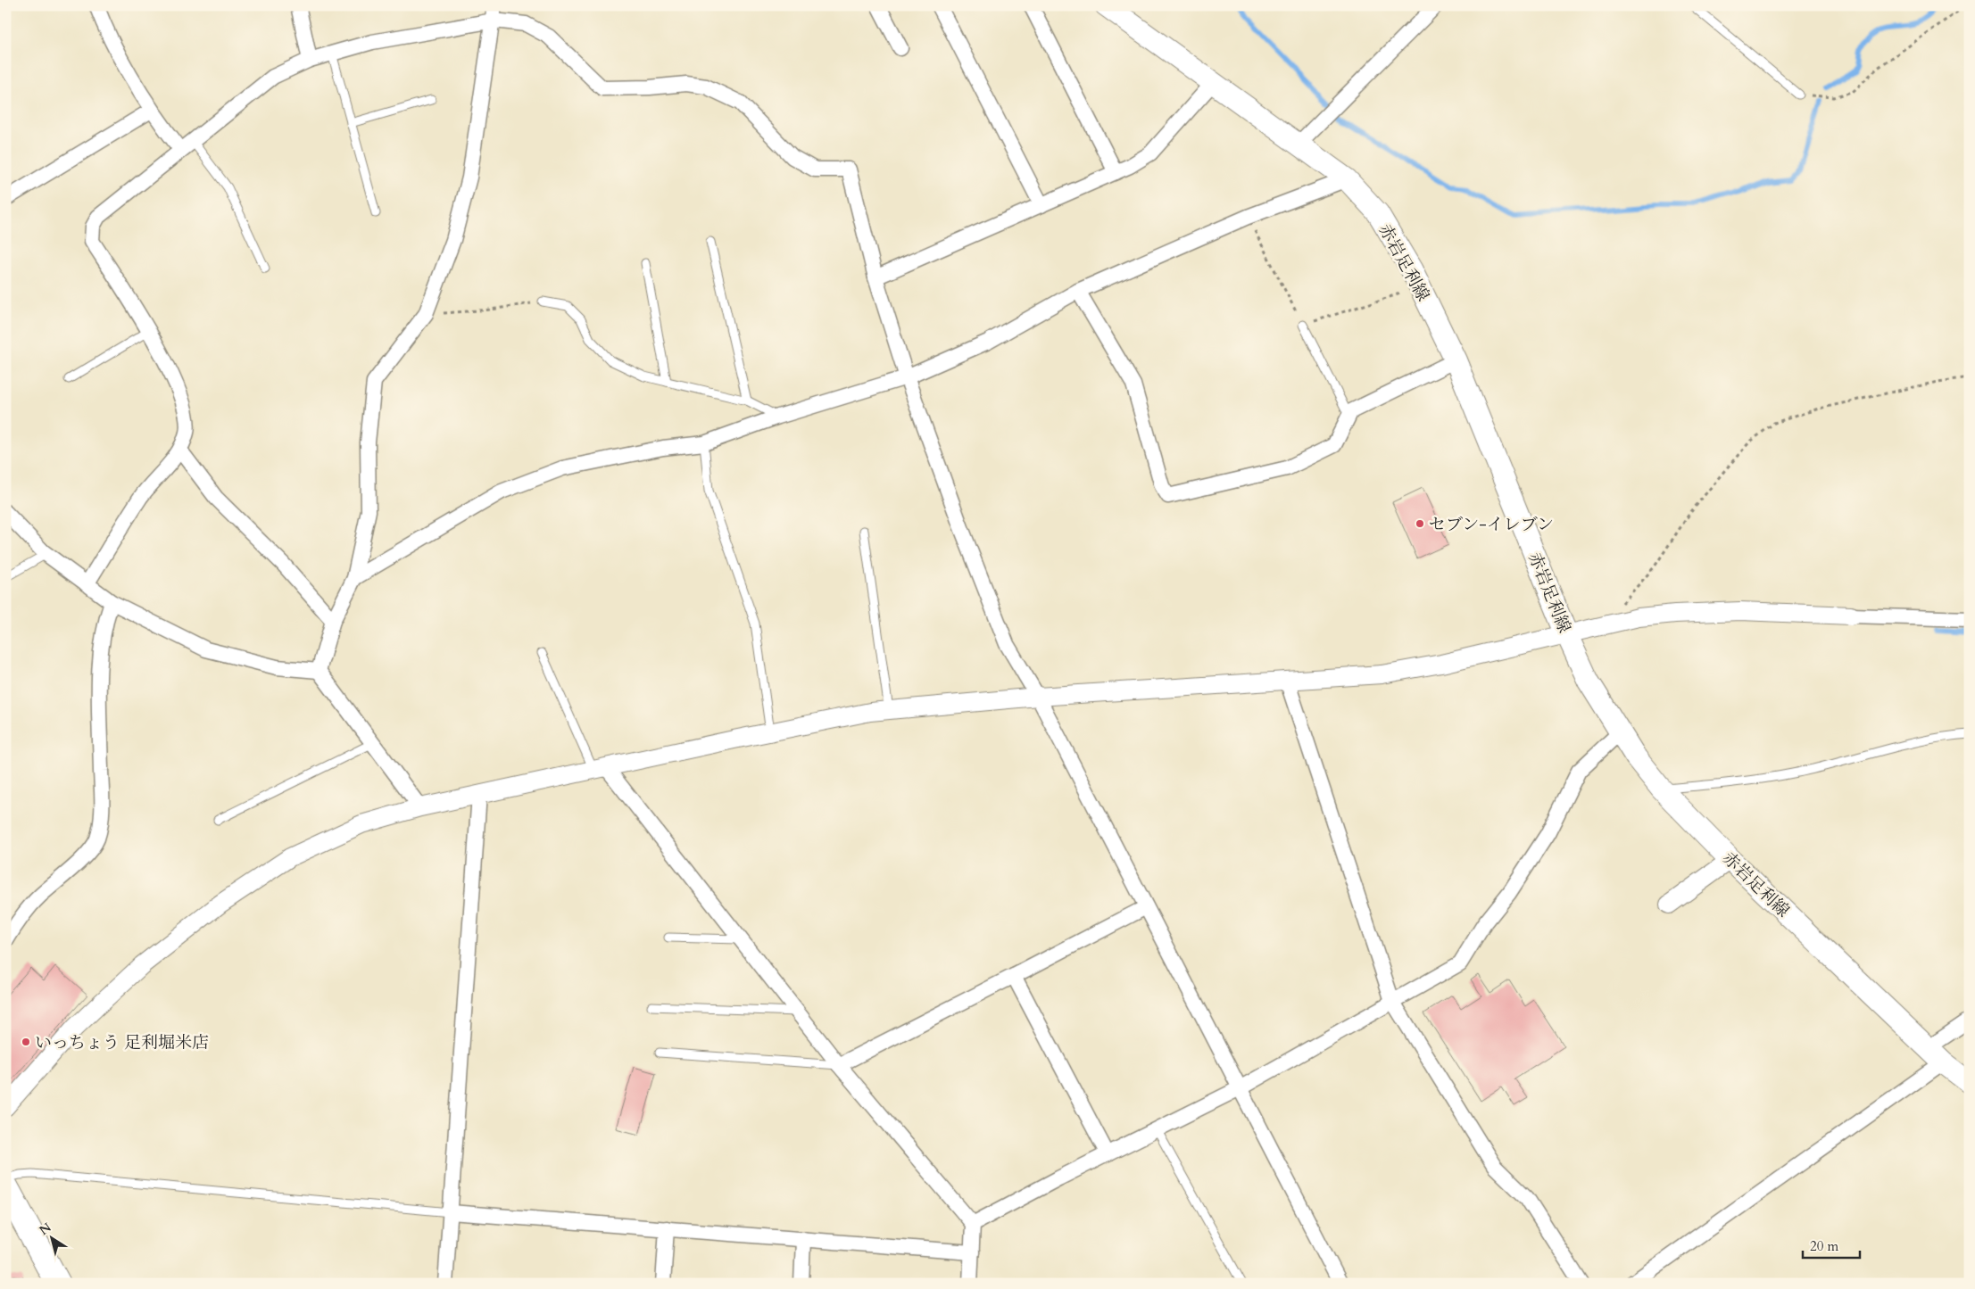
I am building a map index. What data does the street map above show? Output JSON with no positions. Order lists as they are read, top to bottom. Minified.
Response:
{"streets":{"main road":["赤岩足利線"]},"places":["セブン-イレブン","いっちょう 足利堀米店"],"scale_bar":"20 m","north":"top left"}
